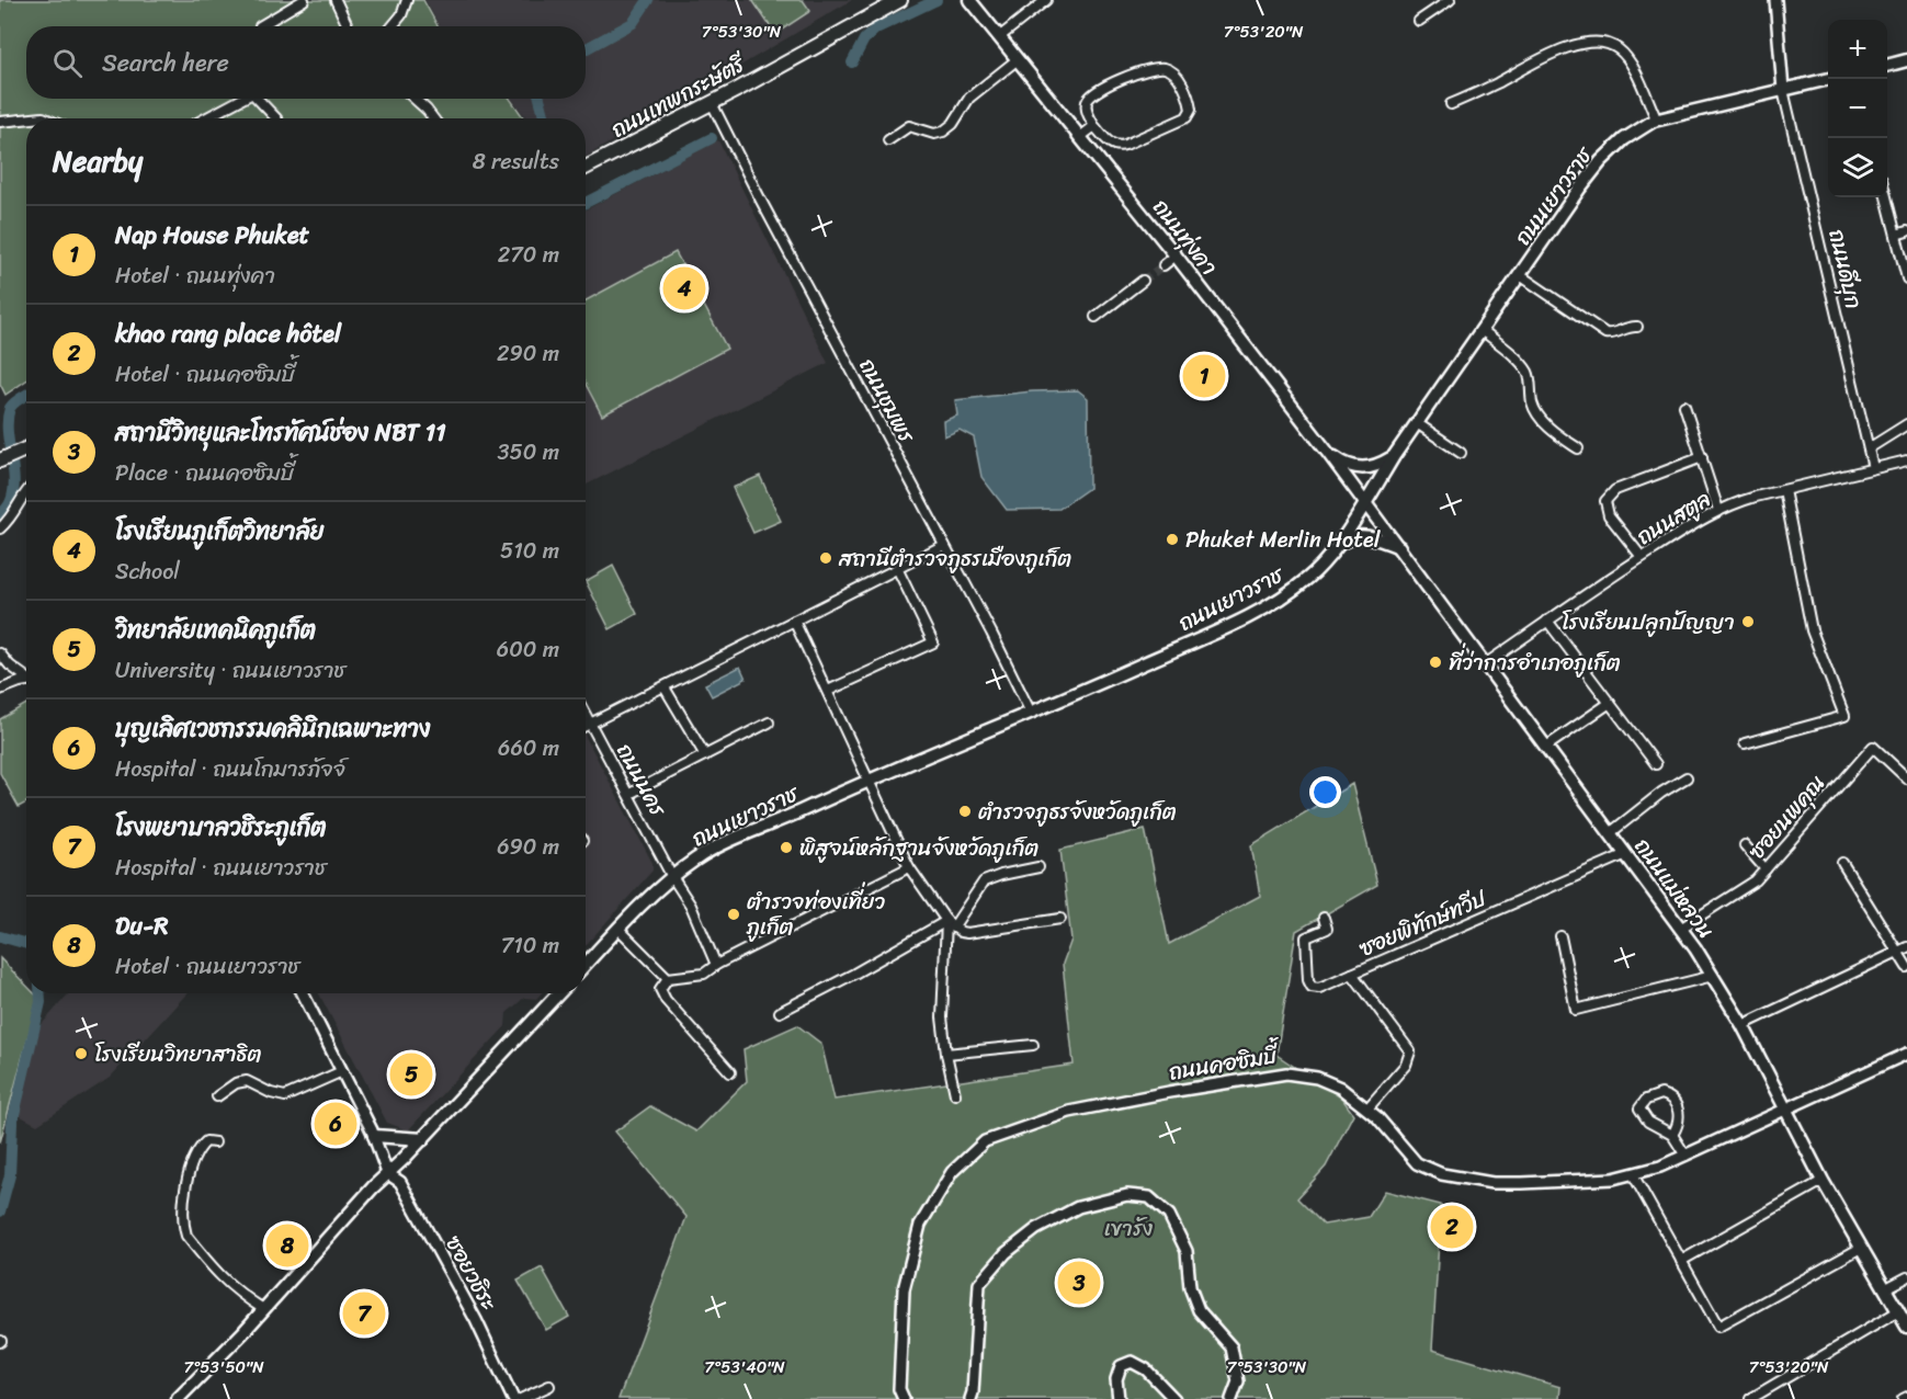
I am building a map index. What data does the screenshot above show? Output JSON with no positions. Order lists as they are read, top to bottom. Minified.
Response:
{"streets":{"main road":["ถนนเทพกระษัตรี","ถนนเยาวราช","ถนนทุ่งคา","ถนนแม่หลวน"],"street":["ถนนดีบุก","ถนนชุมพร","ถนนสตูล","ถนนนคร","ซอยนพคุณ","ซอยพิทักษ์ทวีป","ถนนคอซิมบี้","ซอยวชิระ"]},"crossings":[["ถนนเทพกระษัตรี","ถนนชุมพร"],["ถนนเยาวราช","ถนนทุ่งคา"],["ถนนเยาวราช","ถนนดีบุก"],["ถนนเยาวราช","ถนนชุมพร"],["ถนนเยาวราช","ถนนนคร"],["ถนนเยาวราช","ถนนแม่หลวน"],["ถนนทุ่งคา","ถนนแม่หลวน"],["ถนนดีบุก","ถนนสตูล"],["ถนนสตูล","ถนนแม่หลวน"],["ซอยนพคุณ","ถนนแม่หลวน"],["ถนนแม่หลวน","ซอยพิทักษ์ทวีป"],["ถนนแม่หลวน","ถนนคอซิมบี้"],["ซอยพิทักษ์ทวีป","ถนนคอซิมบี้"]],"parks":["เขารัง"],"places":["Phuket Merlin Hotel","สถานีตำรวจภูธรเมืองภูเก็ต","โรงเรียนปลูกปัญญา","ที่ว่าการอำเภอภูเก็ต","ตำรวจภูธรจังหวัดภูเก็ต","พิสูจน์หลักฐานจังหวัดภูเก็ต","ตำรวจท่องเที่ยว ภูเก็ต","โรงเรียนวิทยาสาธิต"],"page":{"map_buttons":["+","−"],"search":"Search here","heading":["Nearby","8 results"],"list":[{"mark":"1","name":"Nap House Phuket","note":"Hotel · ถนนทุ่งคา","value":"270 m"},{"mark":"2","name":"khao rang place hôtel","note":"Hotel · ถนนคอซิมบี้","value":"290 m"},{"mark":"3","name":"สถานีวิทยุและโทรทัศน์ช่อง NBT 11","note":"Place · ถนนคอซิมบี้","value":"350 m"},{"mark":"4","name":"โรงเรียนภูเก็ตวิทยาลัย","note":"School","value":"510 m"},{"mark":"5","name":"วิทยาลัยเทคนิคภูเก็ต","note":"University · ถนนเยาวราช","value":"600 m"},{"mark":"6","name":"บุญเลิศเวชกรรมคลินิกเฉพาะทาง","note":"Hospital · ถนนโกมารภัจจ์","value":"660 m"},{"mark":"7","name":"โรงพยาบาลวชิระภูเก็ต","note":"Hospital · ถนนเยาวราช","value":"690 m"},{"mark":"8","name":"Du-R","note":"Hotel · ถนนเยาวราช","value":"710 m"}],"pins":["4","1","5","6","2","8","3","7"]},"coordinates":["7°53'30\"N","7°53'20\"N","7°53'50\"N","7°53'40\"N"]}
